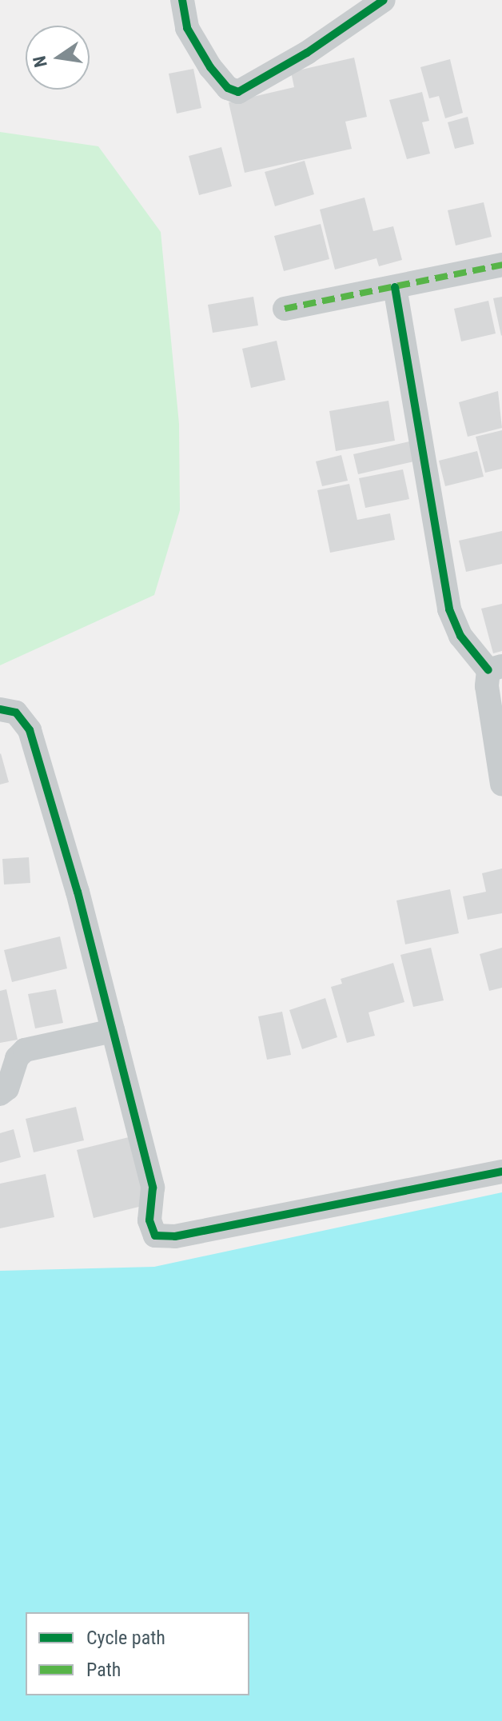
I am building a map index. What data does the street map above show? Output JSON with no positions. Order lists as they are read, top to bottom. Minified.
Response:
{"legend":["Cycle path","Path"],"north":"left"}
